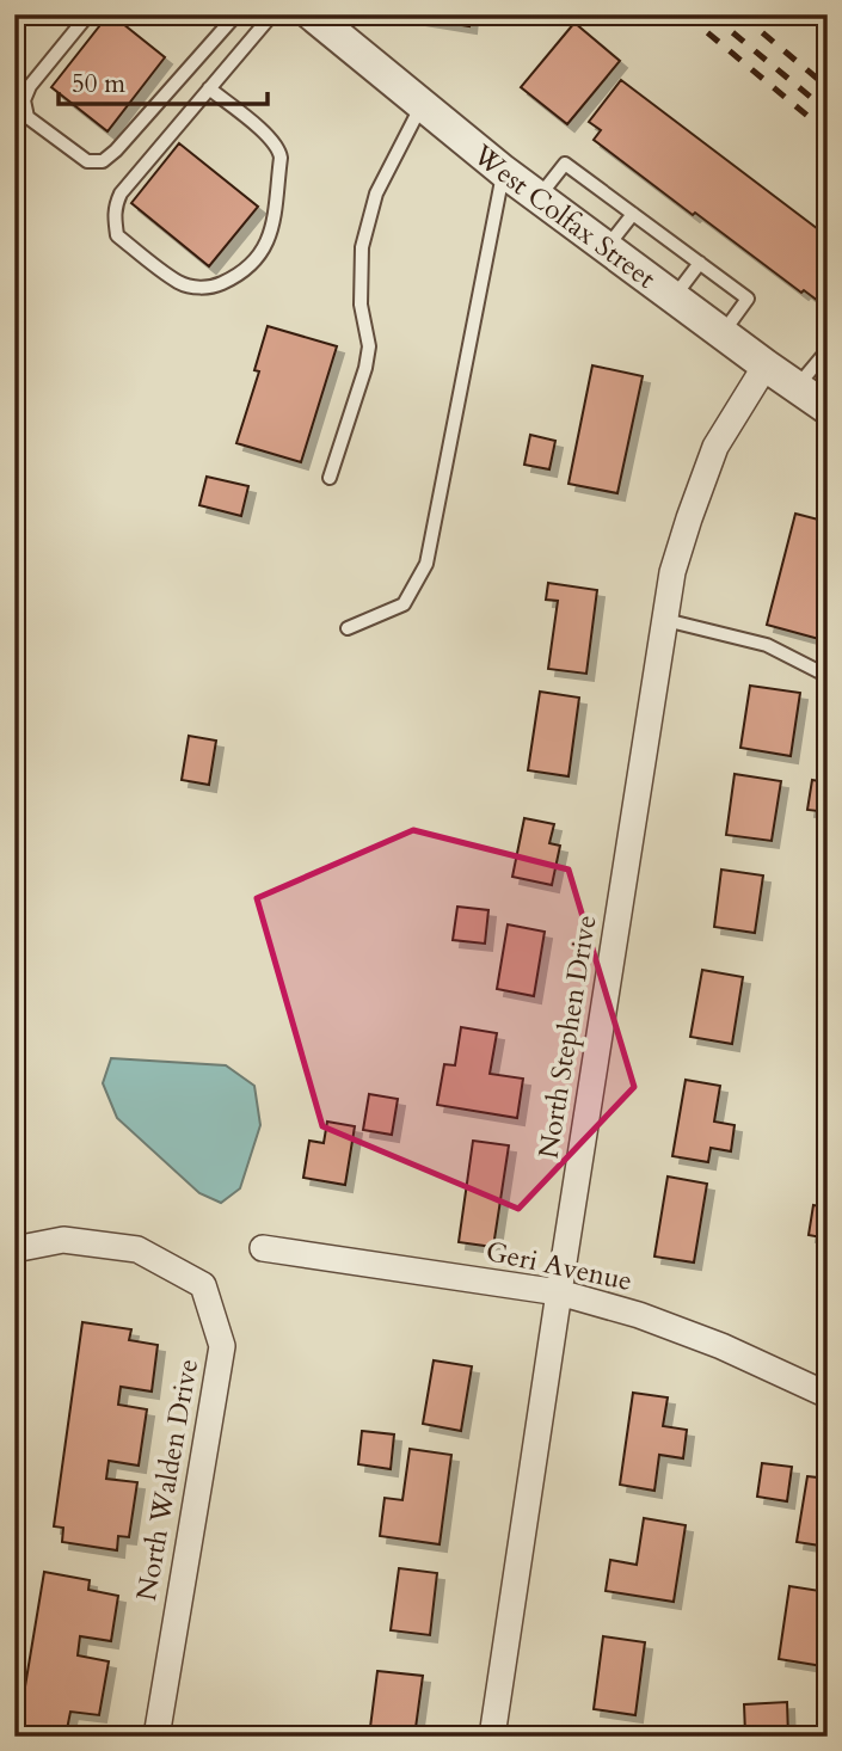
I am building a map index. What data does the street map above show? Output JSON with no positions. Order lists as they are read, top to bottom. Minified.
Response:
{"streets":{"street":["West Colfax Street","North Stephen Drive","Geri Avenue","North Walden Drive"]},"crossings":[["West Colfax Street","North Stephen Drive"],["North Stephen Drive","Geri Avenue"]],"scale_bar":"50 m"}
